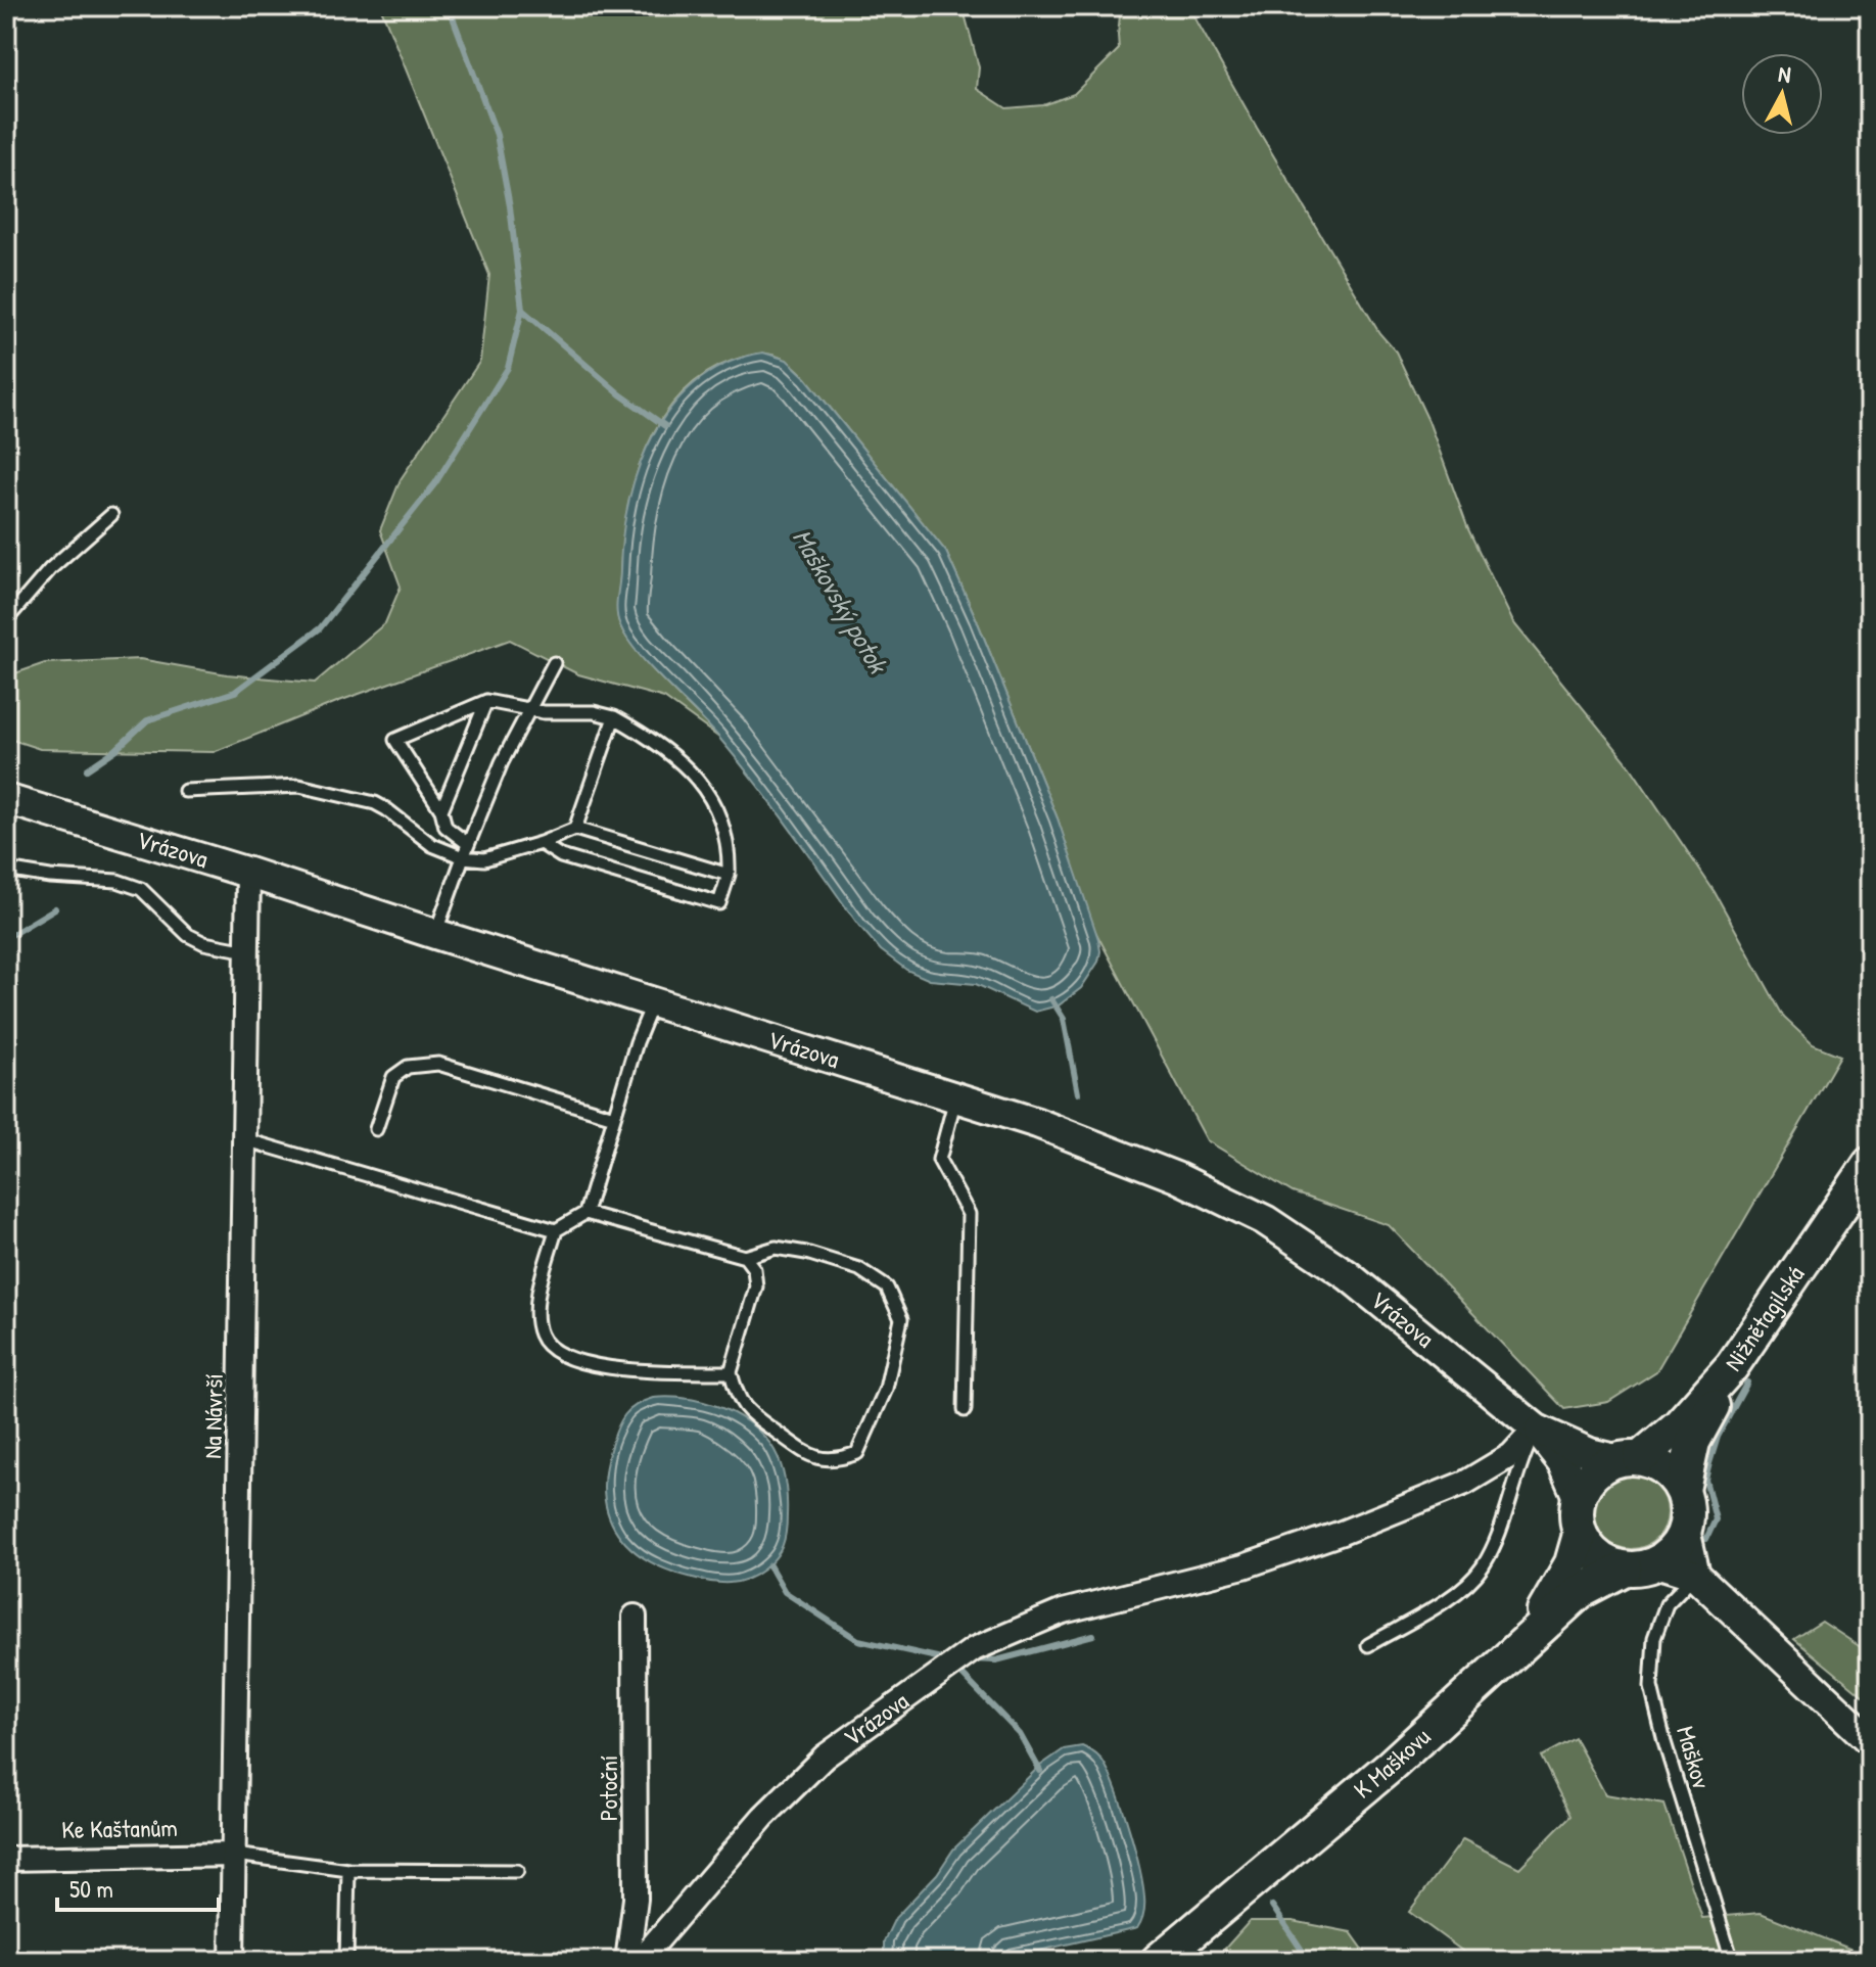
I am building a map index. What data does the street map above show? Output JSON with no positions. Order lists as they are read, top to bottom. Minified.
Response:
{"streets":{"main road":["Nižnětagilská","K Maškovu"],"street":["Vrázova","Na Návrší","Potoční","Ke Kaštanům"],"lane":["Maškov"]},"crossings":[["Vrázova","Nižnětagilská"],["Vrázova","Na Návrší"],["Vrázova","K Maškovu"],["Nižnětagilská","K Maškovu"],["Na Návrší","Ke Kaštanům"]],"water":["Maškovský potok"],"scale_bar":"50 m","north":"top"}
